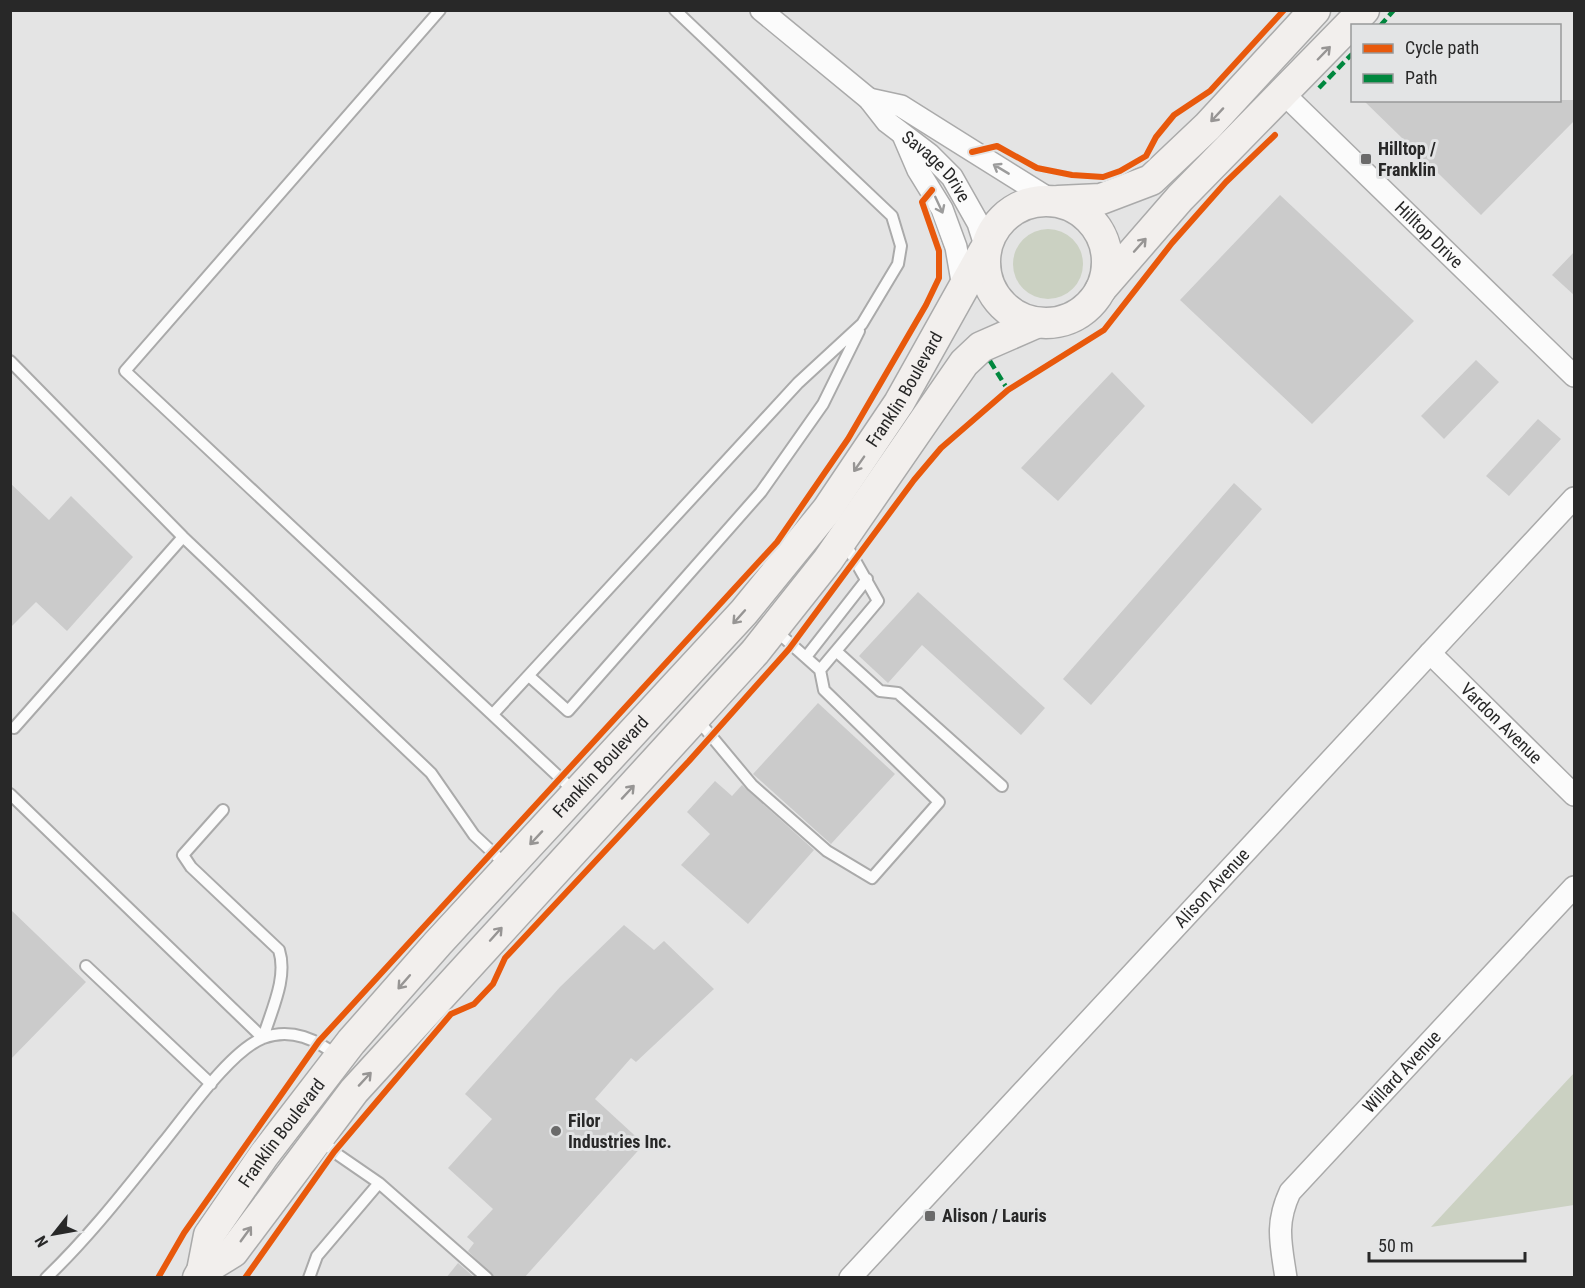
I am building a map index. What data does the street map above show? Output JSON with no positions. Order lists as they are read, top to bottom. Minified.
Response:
{"streets":{"main road":["Franklin Boulevard"],"street":["Savage Drive","Hilltop Drive","Vardon Avenue","Alison Avenue","Willard Avenue"]},"crossings":[["Savage Drive","Franklin Boulevard"],["Vardon Avenue","Alison Avenue"]],"one_way":["Savage Drive"],"places":{"transit":["Hilltop / Franklin","Alison / Lauris"],"other":["Filor Industries Inc."]},"legend":["Cycle path","Path"],"scale_bar":"50 m","north":"bottom left"}
